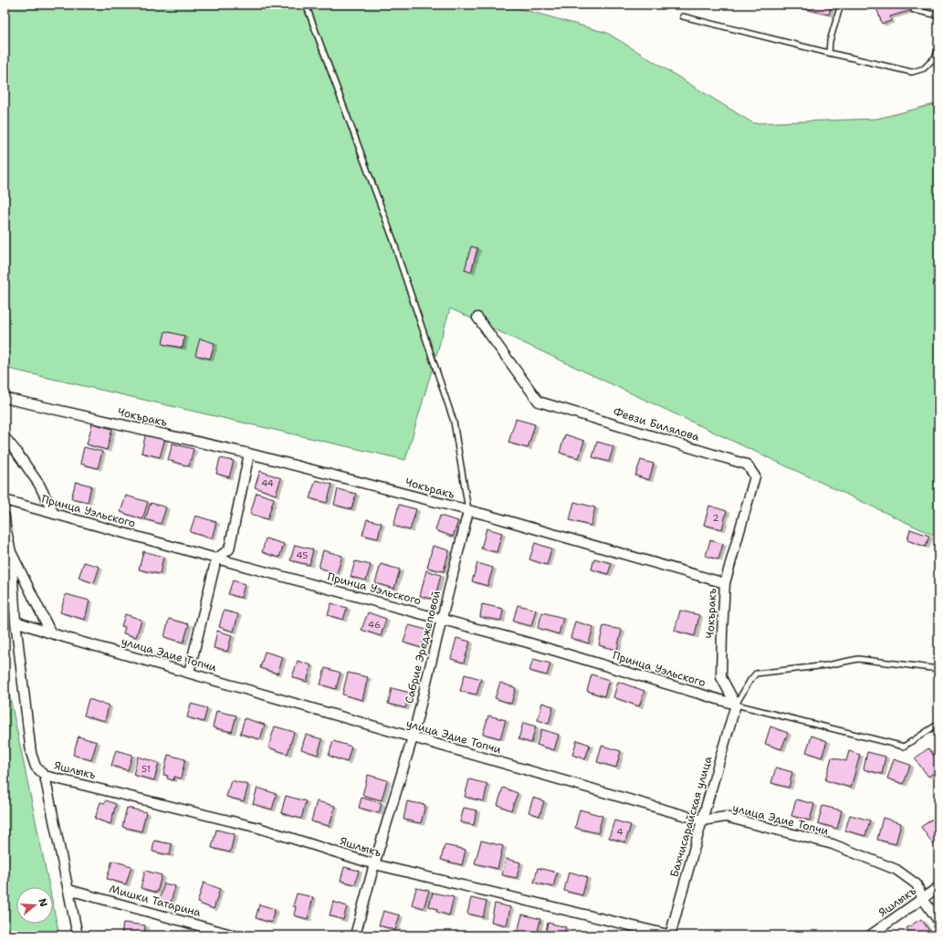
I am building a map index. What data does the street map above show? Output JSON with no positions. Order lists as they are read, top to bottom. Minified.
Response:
{"streets":{"street":["Чокъракъ","Февзи Билялова","Принца Уэльского","Сабрие Эреджеповой","улица Эдие Топчи","Яшлыкъ","Бахчисарайская улица","Мишки Татарина"]},"crossings":[["Чокъракъ","Февзи Билялова"],["Чокъракъ","Принца Уэльского"],["Чокъракъ","Сабрие Эреджеповой"],["Чокъракъ","Бахчисарайская улица"],["Принца Уэльского","Сабрие Эреджеповой"],["Принца Уэльского","Бахчисарайская улица"],["Сабрие Эреджеповой","улица Эдие Топчи"],["Сабрие Эреджеповой","Яшлыкъ"],["улица Эдие Топчи","Яшлыкъ"],["улица Эдие Топчи","Бахчисарайская улица"],["Яшлыкъ","Бахчисарайская улица"]],"house_numbers":["44","2","45","46","51","4"],"north":"right"}
